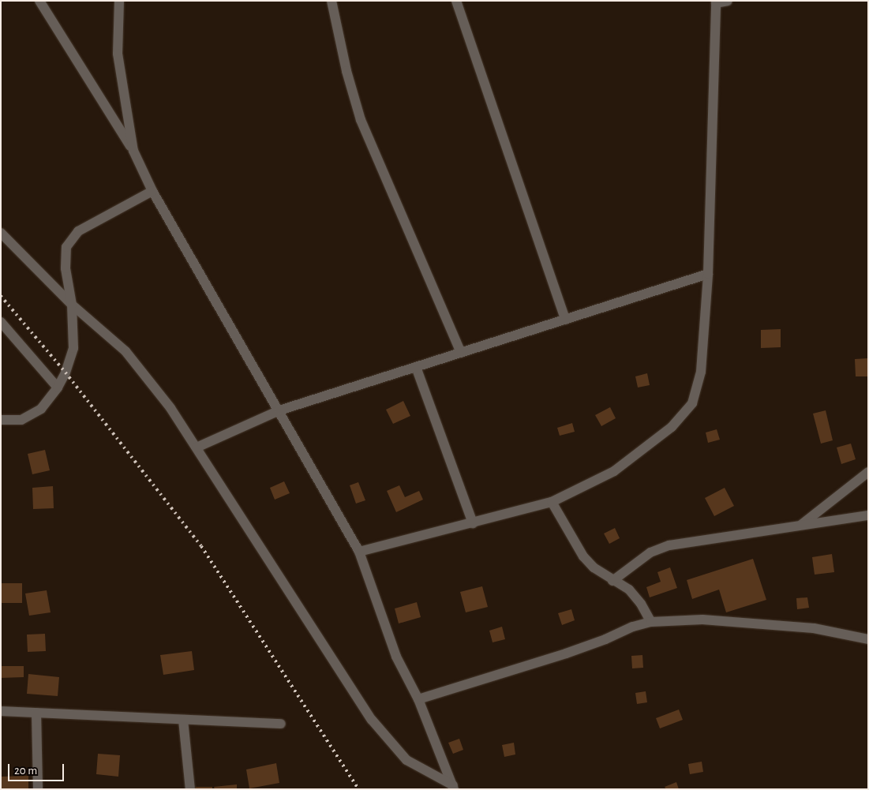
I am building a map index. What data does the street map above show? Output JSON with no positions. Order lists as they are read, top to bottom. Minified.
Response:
{"scale_bar":"20 m"}
